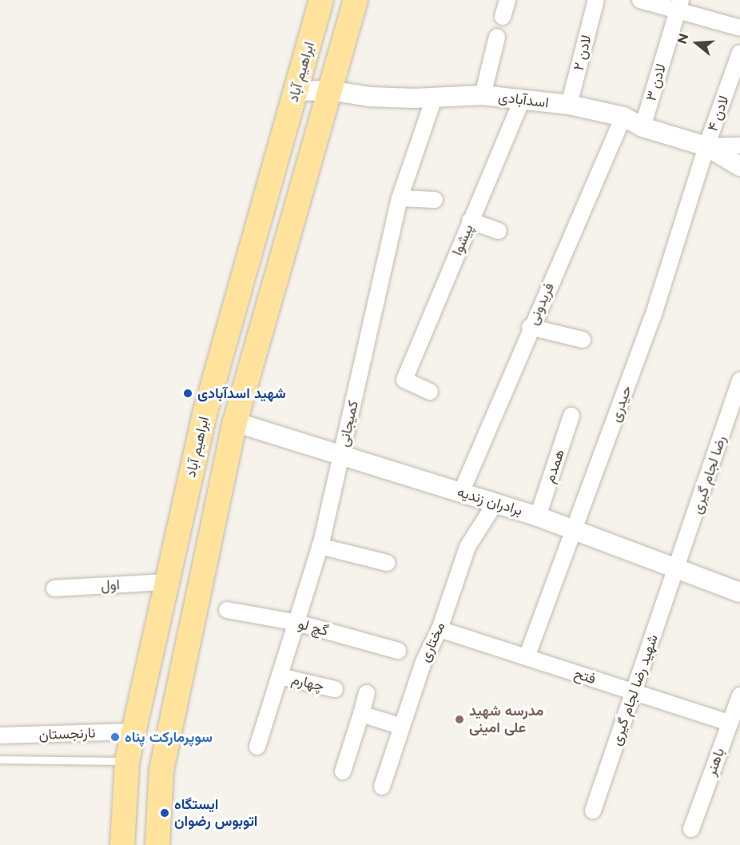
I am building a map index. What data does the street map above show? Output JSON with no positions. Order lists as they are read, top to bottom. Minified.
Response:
{"streets":{"main road":["ابراهیم آباد"],"street":["لادن ۲","لادن ۳","اسدآبادی","لادن ۴","پیشوا","فریدونی","حیدری","کمیجانی","همدم","رضا لجام گیری","برادران زندیه","اول","گچ لو","مختاری","فتح","چهارم","شهید رضا لجام گیری","نارنجستان","باهنر"]},"crossings":[["لادن ۲","اسدآبادی"],["ابراهیم آباد","اسدآبادی"],["ابراهیم آباد","اول"],["ابراهیم آباد","نارنجستان"],["لادن ۳","اسدآبادی"],["اسدآبادی","لادن ۴"],["اسدآبادی","پیشوا"],["اسدآبادی","فریدونی"],["اسدآبادی","حیدری"],["اسدآبادی","کمیجانی"],["لادن ۴","حیدری"],["فریدونی","برادران زندیه"],["حیدری","برادران زندیه"],["حیدری","فتح"],["کمیجانی","برادران زندیه"],["کمیجانی","گچ لو"],["کمیجانی","چهارم"],["همدم","برادران زندیه"],["رضا لجام گیری","برادران زندیه"],["رضا لجام گیری","شهید رضا لجام گیری"],["برادران زندیه","مختاری"],["برادران زندیه","شهید رضا لجام گیری"],["مختاری","فتح"],["فتح","شهید رضا لجام گیری"],["فتح","باهنر"]],"places":["شهید اسدآبادی","مدرسه شهید علی امینی","سوپرمارکت پناه","ایستگاه اتوبوس رضوان"],"north":"left"}
